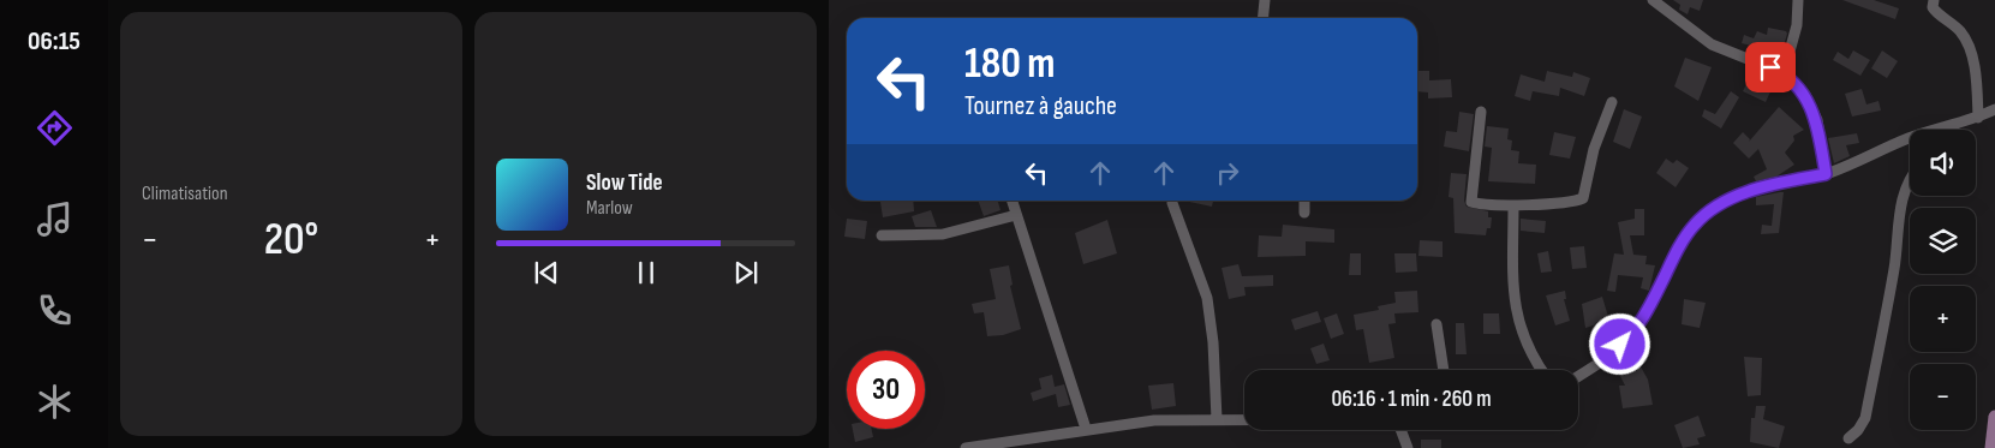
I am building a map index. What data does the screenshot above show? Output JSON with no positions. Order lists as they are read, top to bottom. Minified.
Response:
{"page":{"tabs":"06:15","tile":"Climatisation","turn":["180 m","Tournez à gauche"],"map_buttons":["+","−"],"song":["Slow Tide","Marlow"],"heat":["−","20°","+"],"limit":"30","trip":"06:16 · 1 min · 260 m"}}
